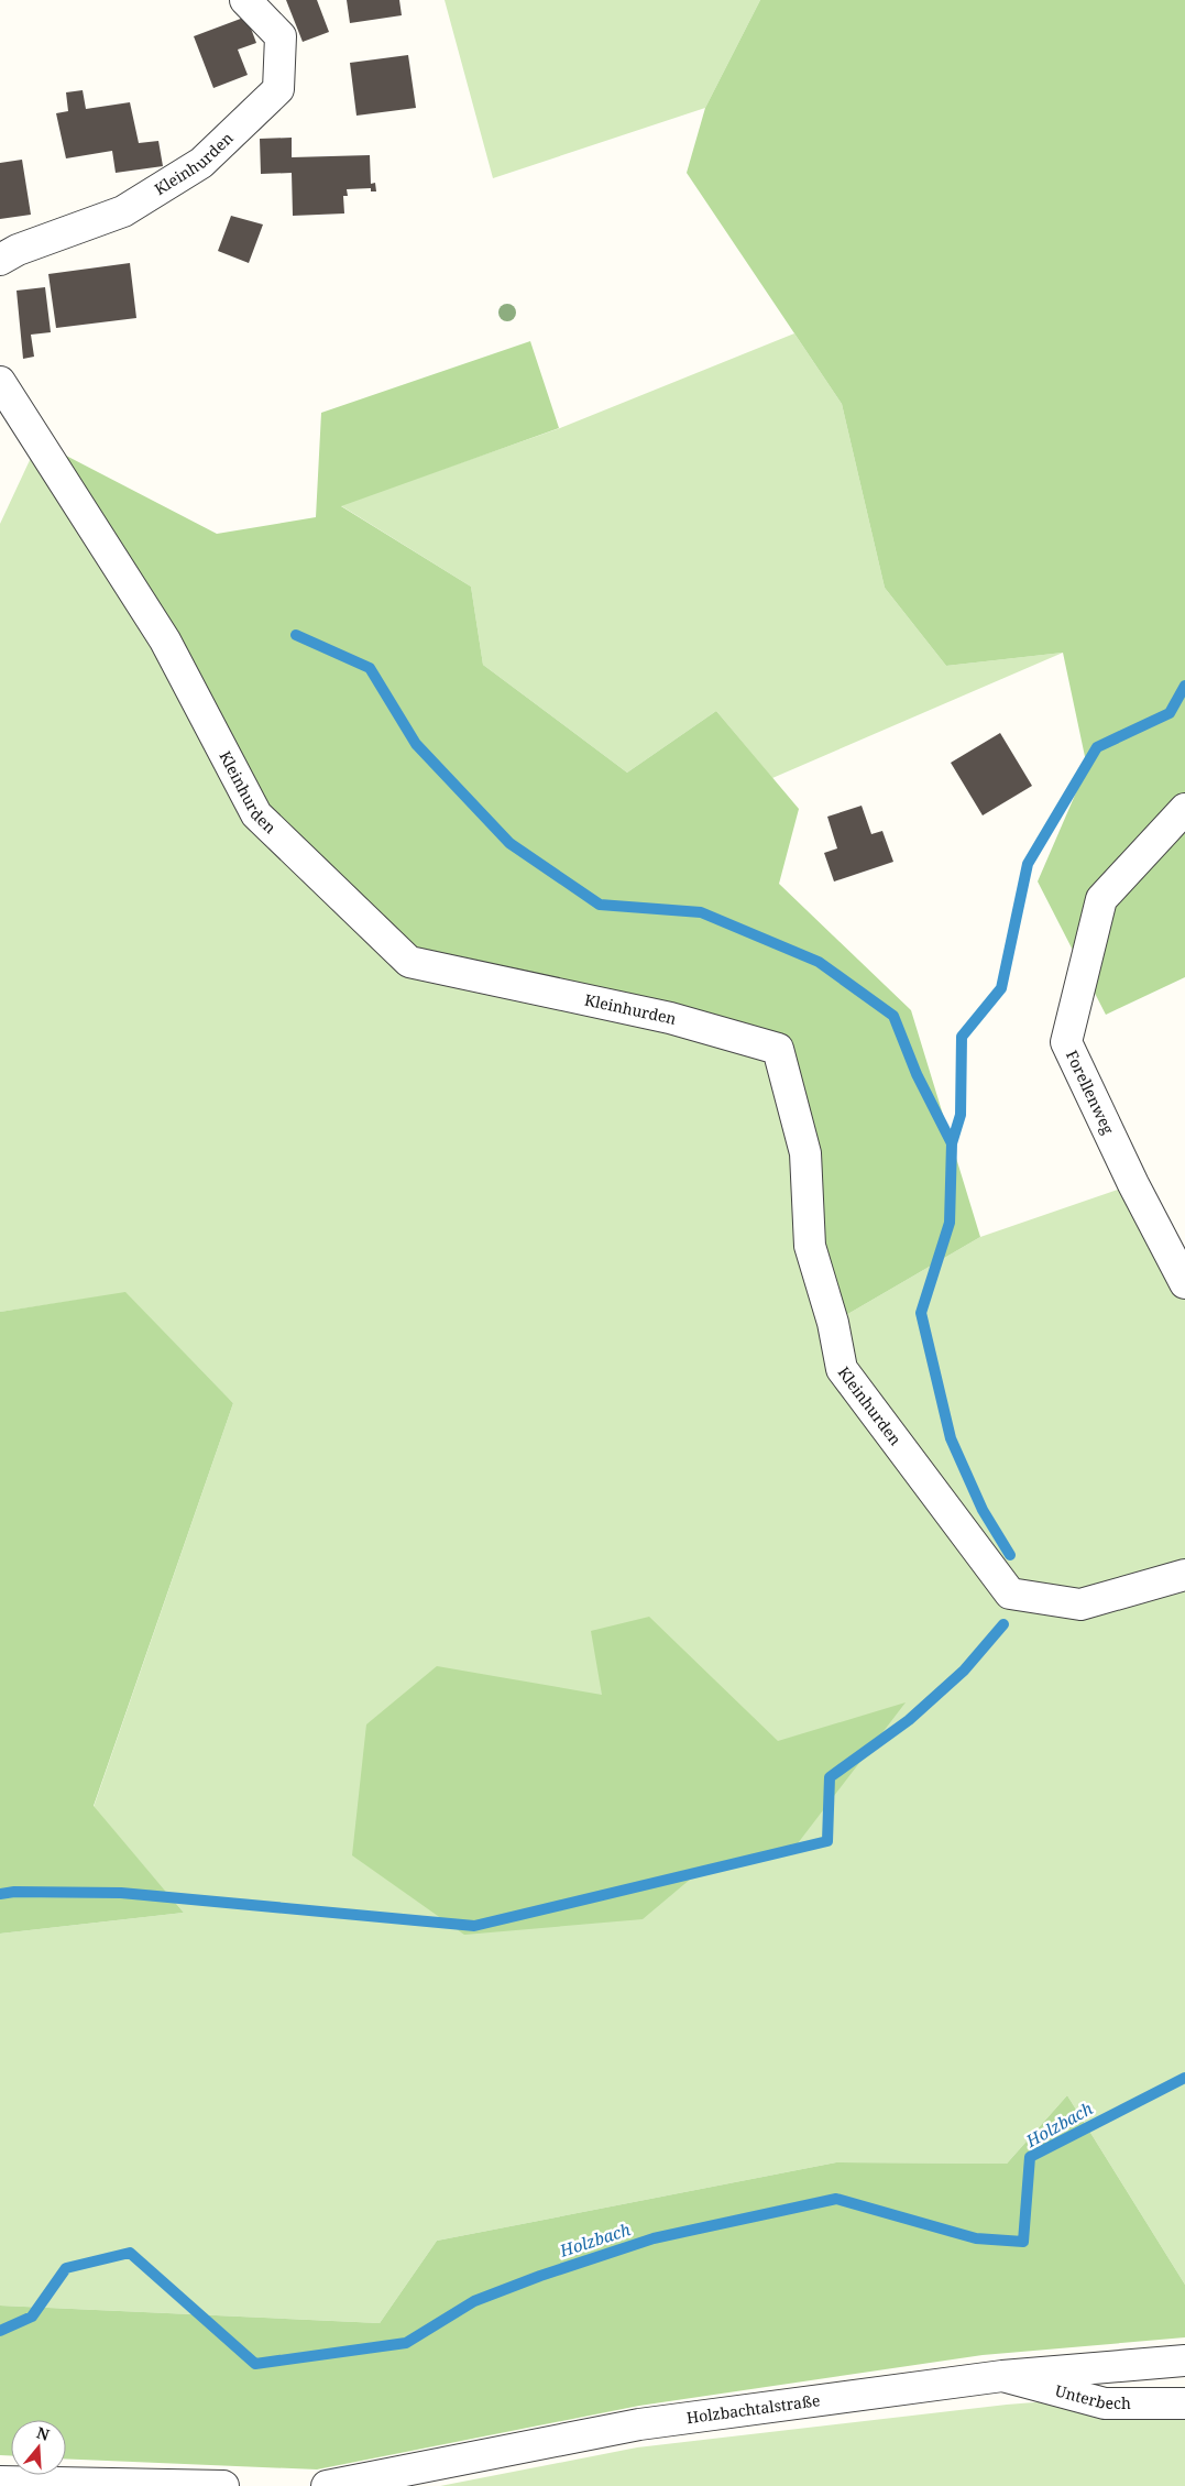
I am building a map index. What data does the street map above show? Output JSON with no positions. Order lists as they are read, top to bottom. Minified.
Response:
{"streets":{"street":["Kleinhurden","Forellenweg","Unterbech","Holzbachtalstraße"]},"crossings":[["Unterbech","Holzbachtalstraße"]],"water":["Holzbach"],"north":"top"}
